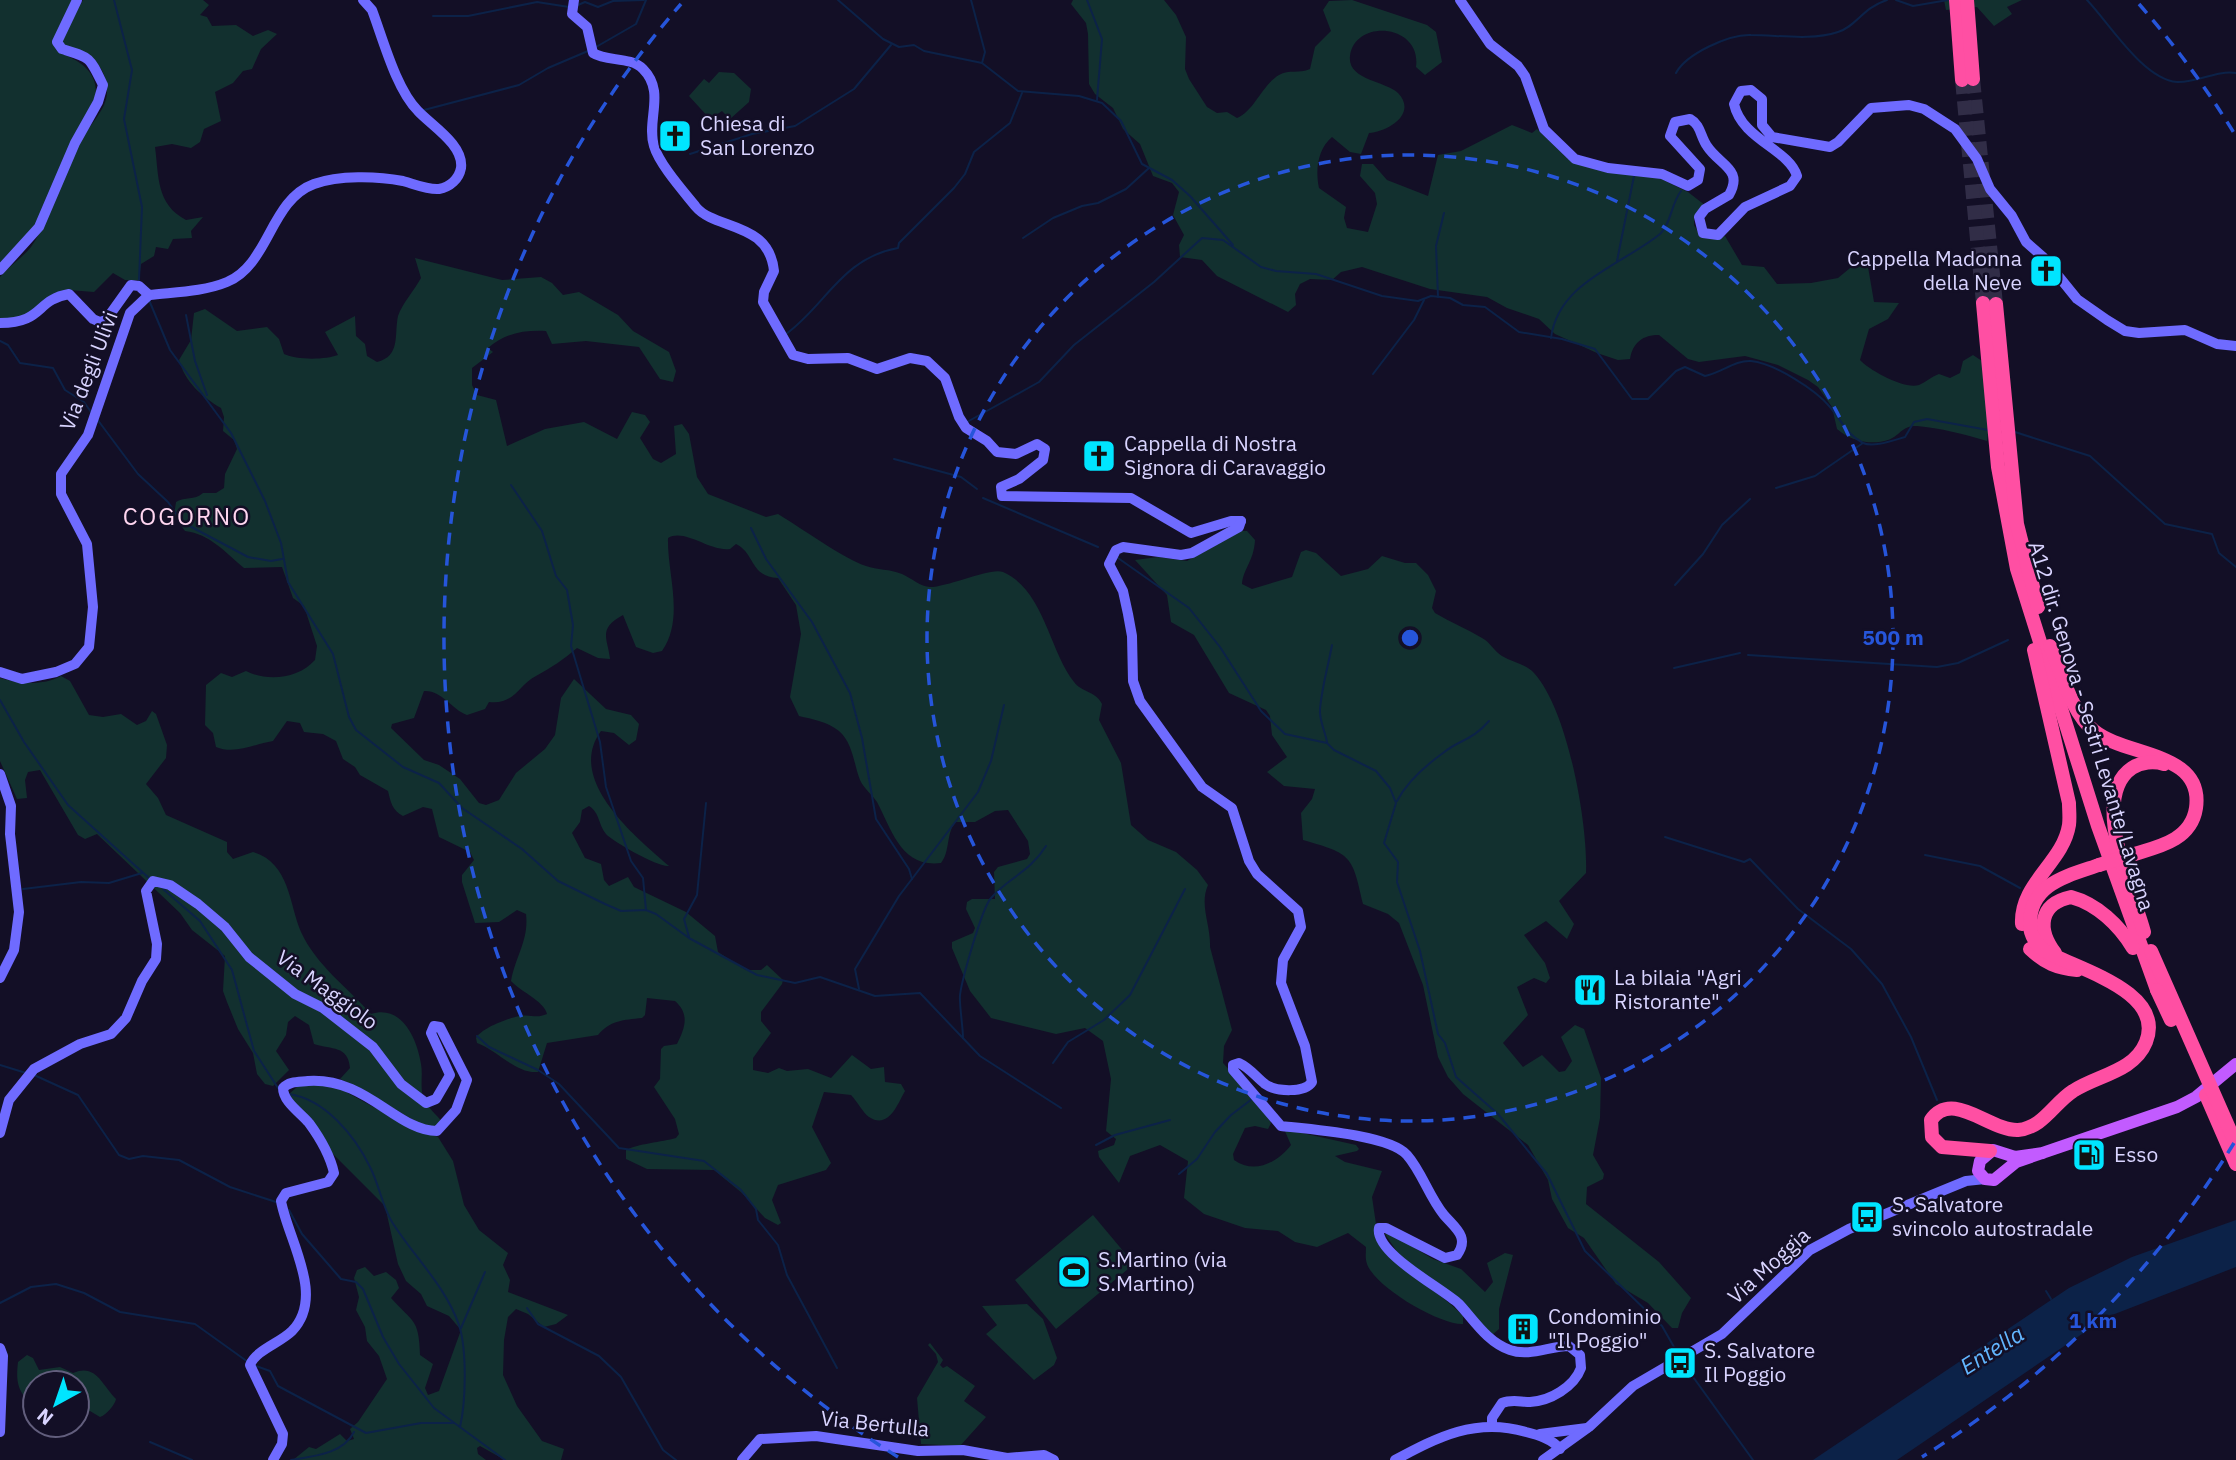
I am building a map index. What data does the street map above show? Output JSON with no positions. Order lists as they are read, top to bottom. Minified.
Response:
{"streets":{"highway":["A12 dir. Genova - Sestri Levante/Lavagna"],"main road":["Via Moggia"],"street":["Via degli Ulivi","Via Maggiolo","Via Bertulla"]},"districts":["COGORNO"],"water":["Entella"],"places":{"church":["Chiesa di San Lorenzo","Cappella Madonna della Neve","Cappella di Nostra Signora di Caravaggio"],"restaurant":["La bilaia \"Agri Ristorante\""],"fuel station":["Esso"],"bus stop":["S. Salvatore svincolo autostradale","S. Salvatore Il Poggio"],"sports":["S.Martino (via S.Martino)"],"building":["Condominio \"Il Poggio\""]},"north":"bottom left","rings":["500 m","1 km"]}
